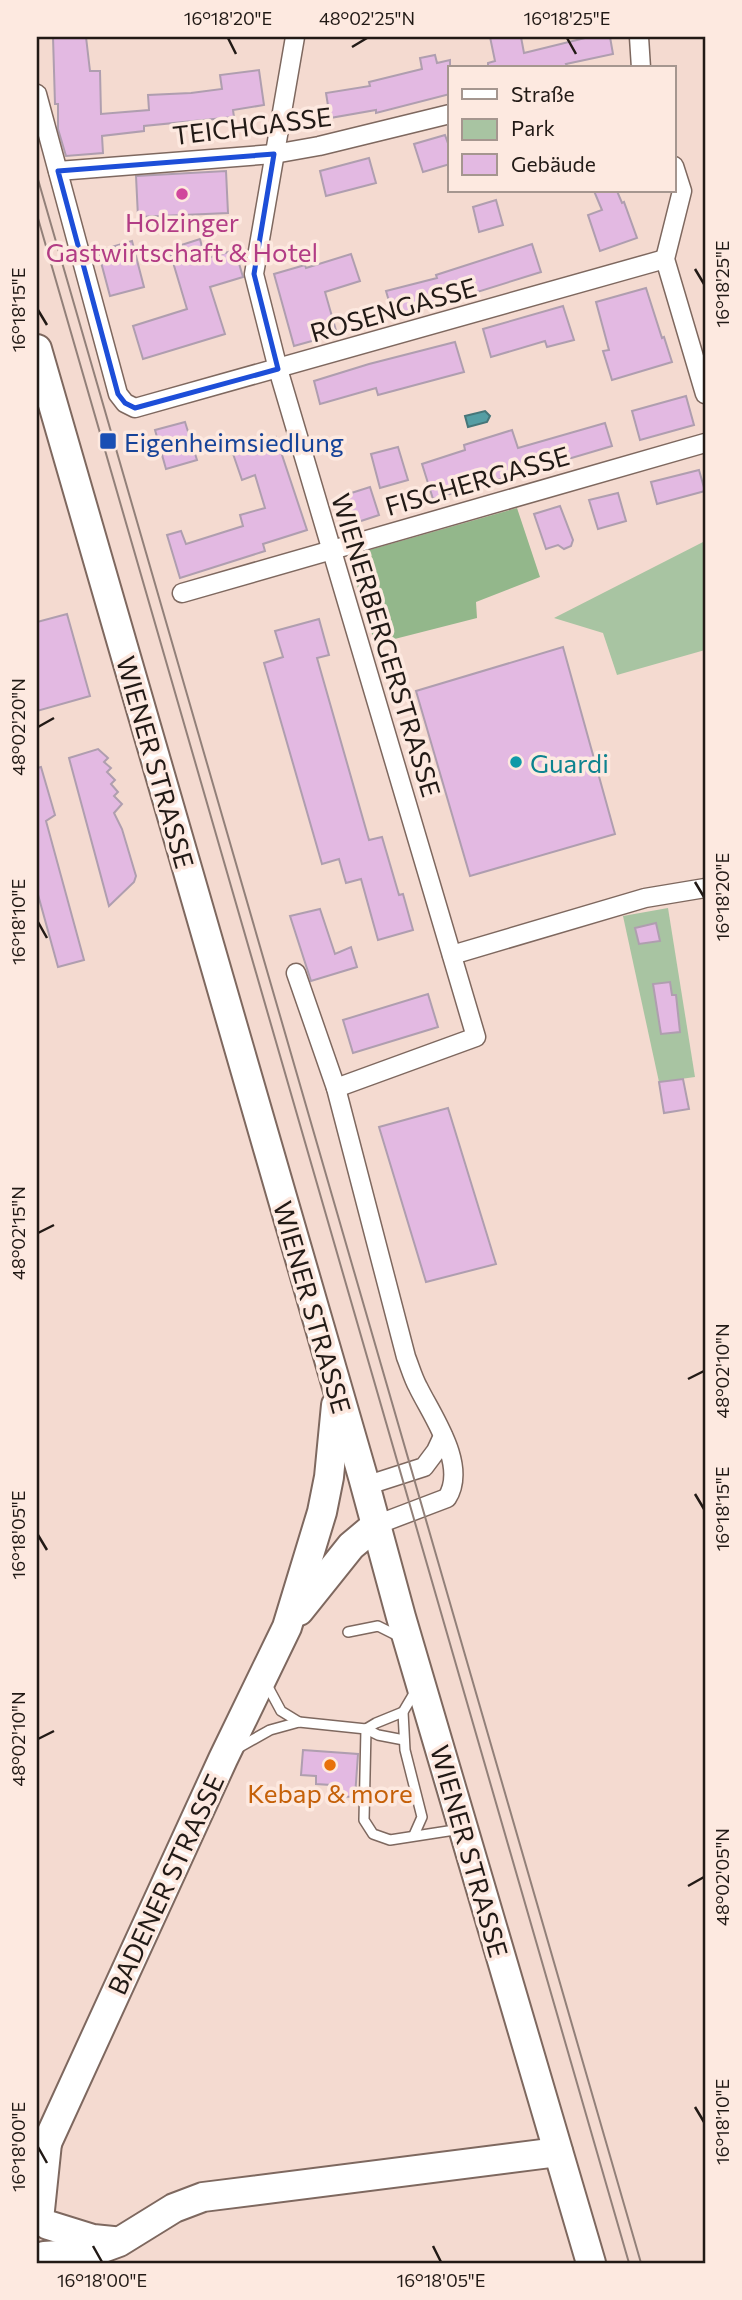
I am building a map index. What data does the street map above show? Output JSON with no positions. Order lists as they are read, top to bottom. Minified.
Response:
{"streets":{"main road":["WIENER STRASSE","BADENER STRASSE"],"street":["TEICHGASSE","ROSENGASSE","FISCHERGASSE","WIENERBERGERSTRASSE"]},"crossings":[["TEICHGASSE","ROSENGASSE"],["TEICHGASSE","WIENERBERGERSTRASSE"],["ROSENGASSE","WIENERBERGERSTRASSE"],["FISCHERGASSE","WIENERBERGERSTRASSE"]],"places":{"other":["Holzinger Gastwirtschaft & Hotel","Guardi","Kebap & more"],"transit":["Eigenheimsiedlung"]},"legend":["Straße","Park","Gebäude"],"coordinates":["16°18'20\"E","48°02'25\"N","16°18'25\"E","16°18'15\"E","48°02'20\"N","16°18'10\"E","48°02'15\"N","48°02'10\"N","16°18'05\"E","48°02'05\"N","16°18'00\"E"]}
